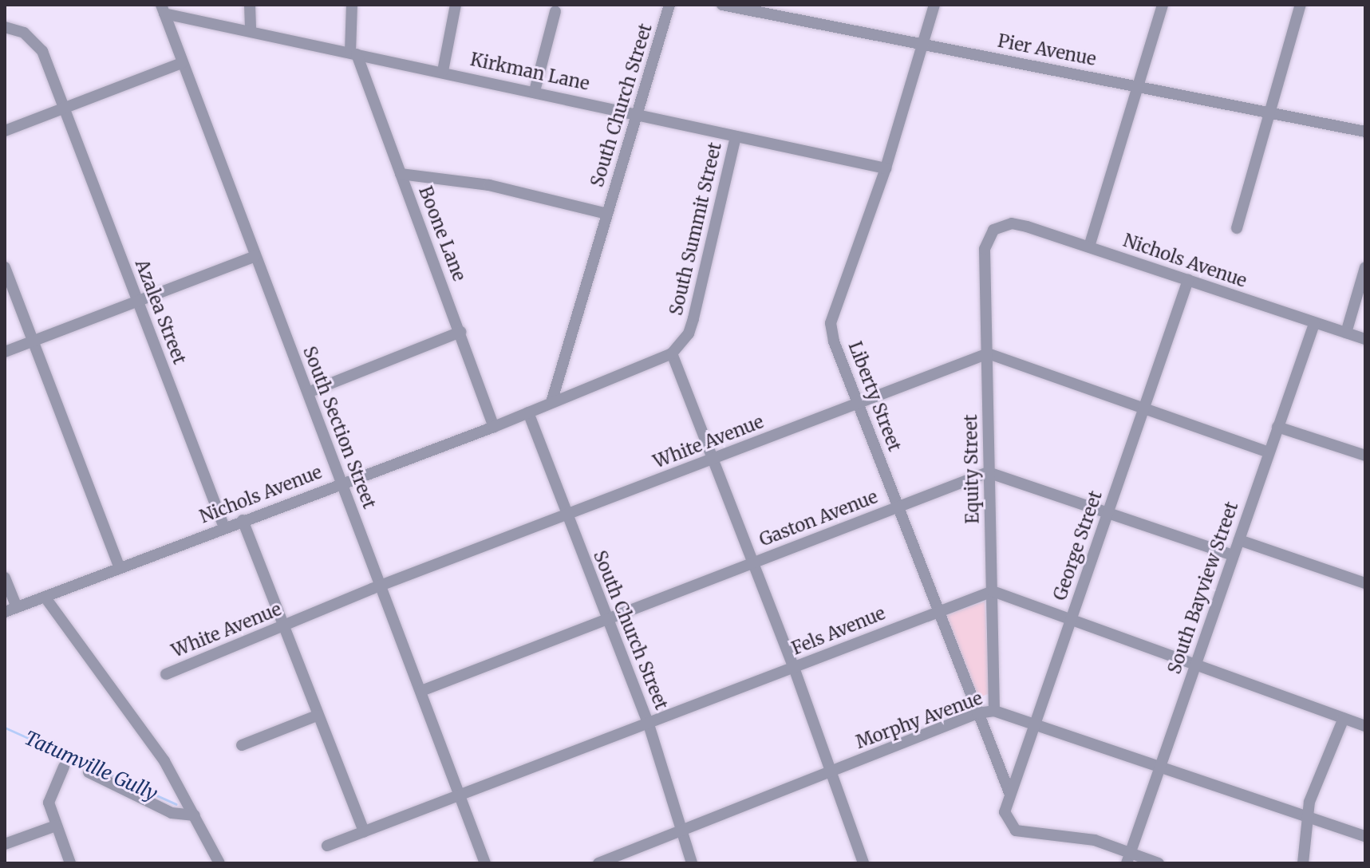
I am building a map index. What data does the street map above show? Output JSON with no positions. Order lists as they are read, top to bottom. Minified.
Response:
{"streets":{"street":["Pier Avenue","Kirkman Lane","South Church Street","South Summit Street","Boone Lane","Nichols Avenue","Azalea Street","Liberty Street","South Section Street","White Avenue","Equity Street","Gaston Avenue","George Street","South Bayview Street","Fels Avenue","Morphy Avenue"]},"crossings":[["Pier Avenue","Liberty Street"],["Kirkman Lane","South Church Street"],["Kirkman Lane","South Summit Street"],["Kirkman Lane","Boone Lane"],["Kirkman Lane","Liberty Street"],["Kirkman Lane","South Section Street"],["South Church Street","Nichols Avenue"],["South Church Street","White Avenue"],["South Church Street","Gaston Avenue"],["South Church Street","Fels Avenue"],["South Church Street","Morphy Avenue"],["South Summit Street","Nichols Avenue"],["Boone Lane","Nichols Avenue"],["Nichols Avenue","Azalea Street"],["Nichols Avenue","South Section Street"],["Nichols Avenue","Equity Street"],["Nichols Avenue","George Street"],["Nichols Avenue","South Bayview Street"],["Liberty Street","White Avenue"],["Liberty Street","Gaston Avenue"],["Liberty Street","George Street"],["Liberty Street","Fels Avenue"],["Liberty Street","Morphy Avenue"],["South Section Street","White Avenue"],["South Section Street","Gaston Avenue"],["South Section Street","Fels Avenue"],["White Avenue","Equity Street"],["Equity Street","Gaston Avenue"],["Equity Street","Fels Avenue"],["Equity Street","Morphy Avenue"],["George Street","South Bayview Street"],["George Street","Morphy Avenue"],["South Bayview Street","Morphy Avenue"]],"water":["Tatumville Gully"]}
